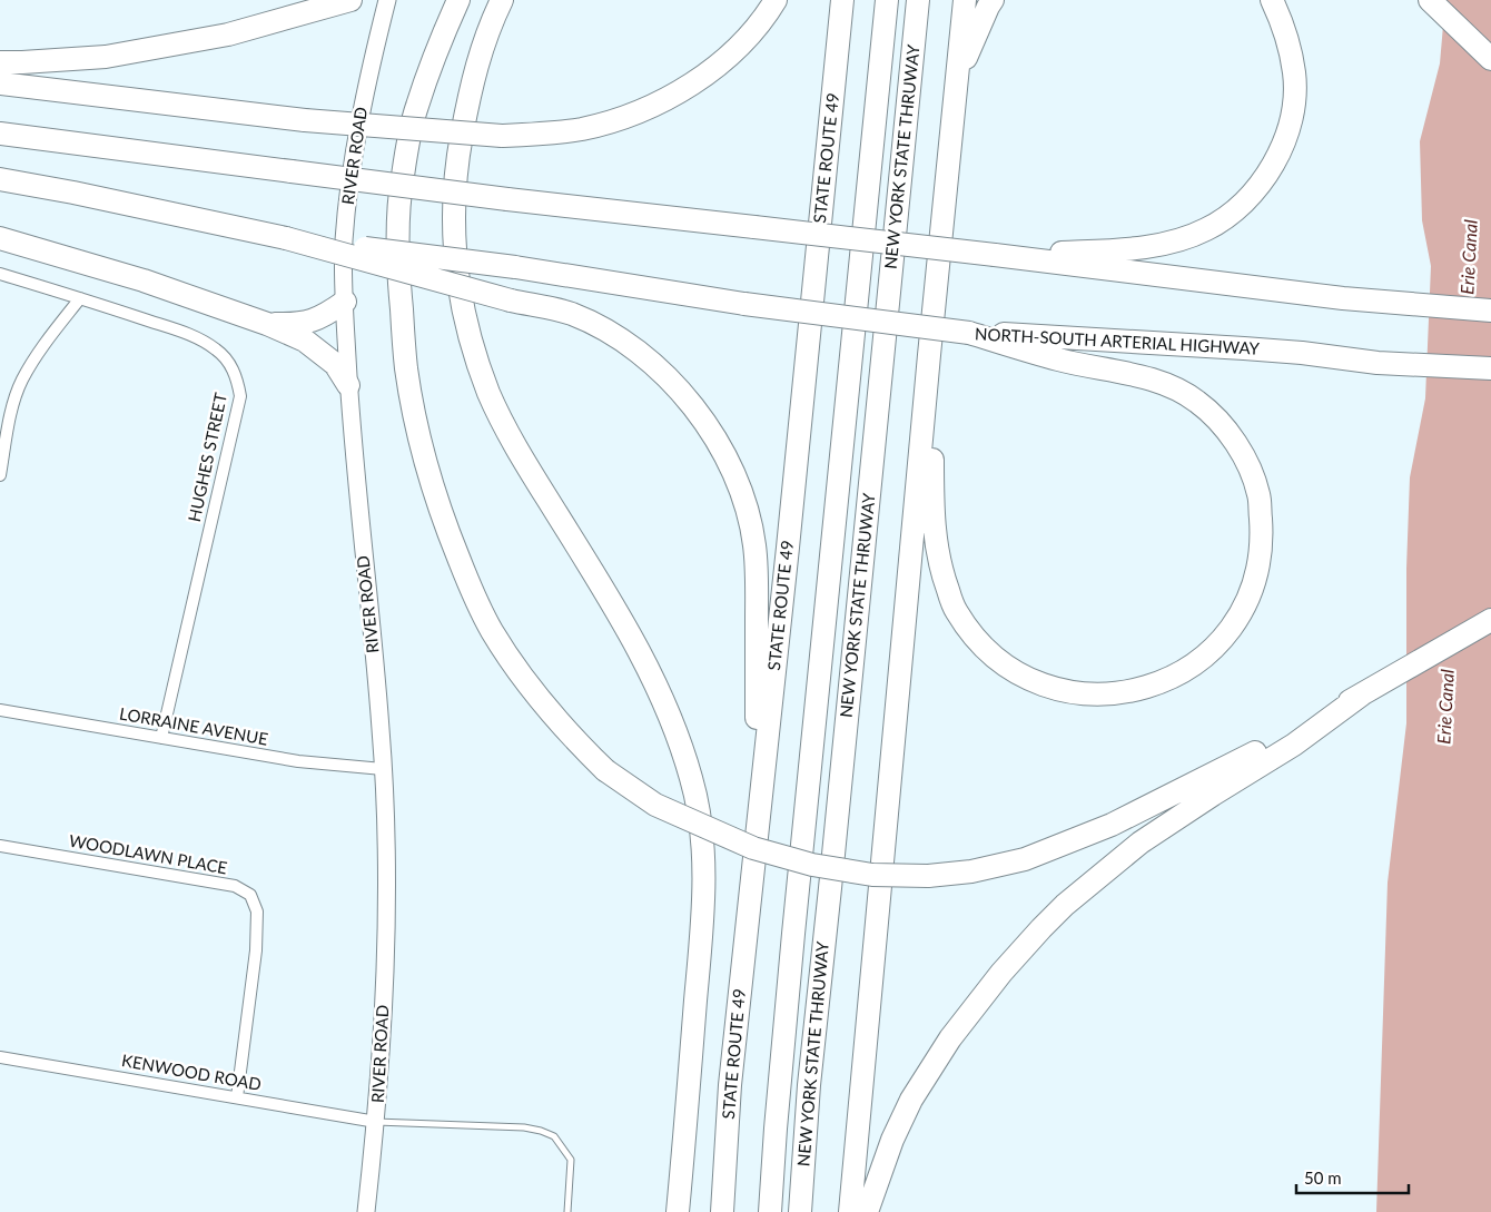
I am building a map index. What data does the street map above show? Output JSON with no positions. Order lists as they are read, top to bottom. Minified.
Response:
{"streets":{"highway":["NEW YORK STATE THRUWAY","STATE ROUTE 49","NORTH-SOUTH ARTERIAL HIGHWAY"],"main road":["RIVER ROAD"],"street":["HUGHES STREET","LORRAINE AVENUE","WOODLAWN PLACE","KENWOOD ROAD"]},"crossings":[["RIVER ROAD","LORRAINE AVENUE"],["RIVER ROAD","KENWOOD ROAD"],["HUGHES STREET","LORRAINE AVENUE"],["WOODLAWN PLACE","KENWOOD ROAD"]],"water":["Erie Canal"],"scale_bar":"50 m"}
